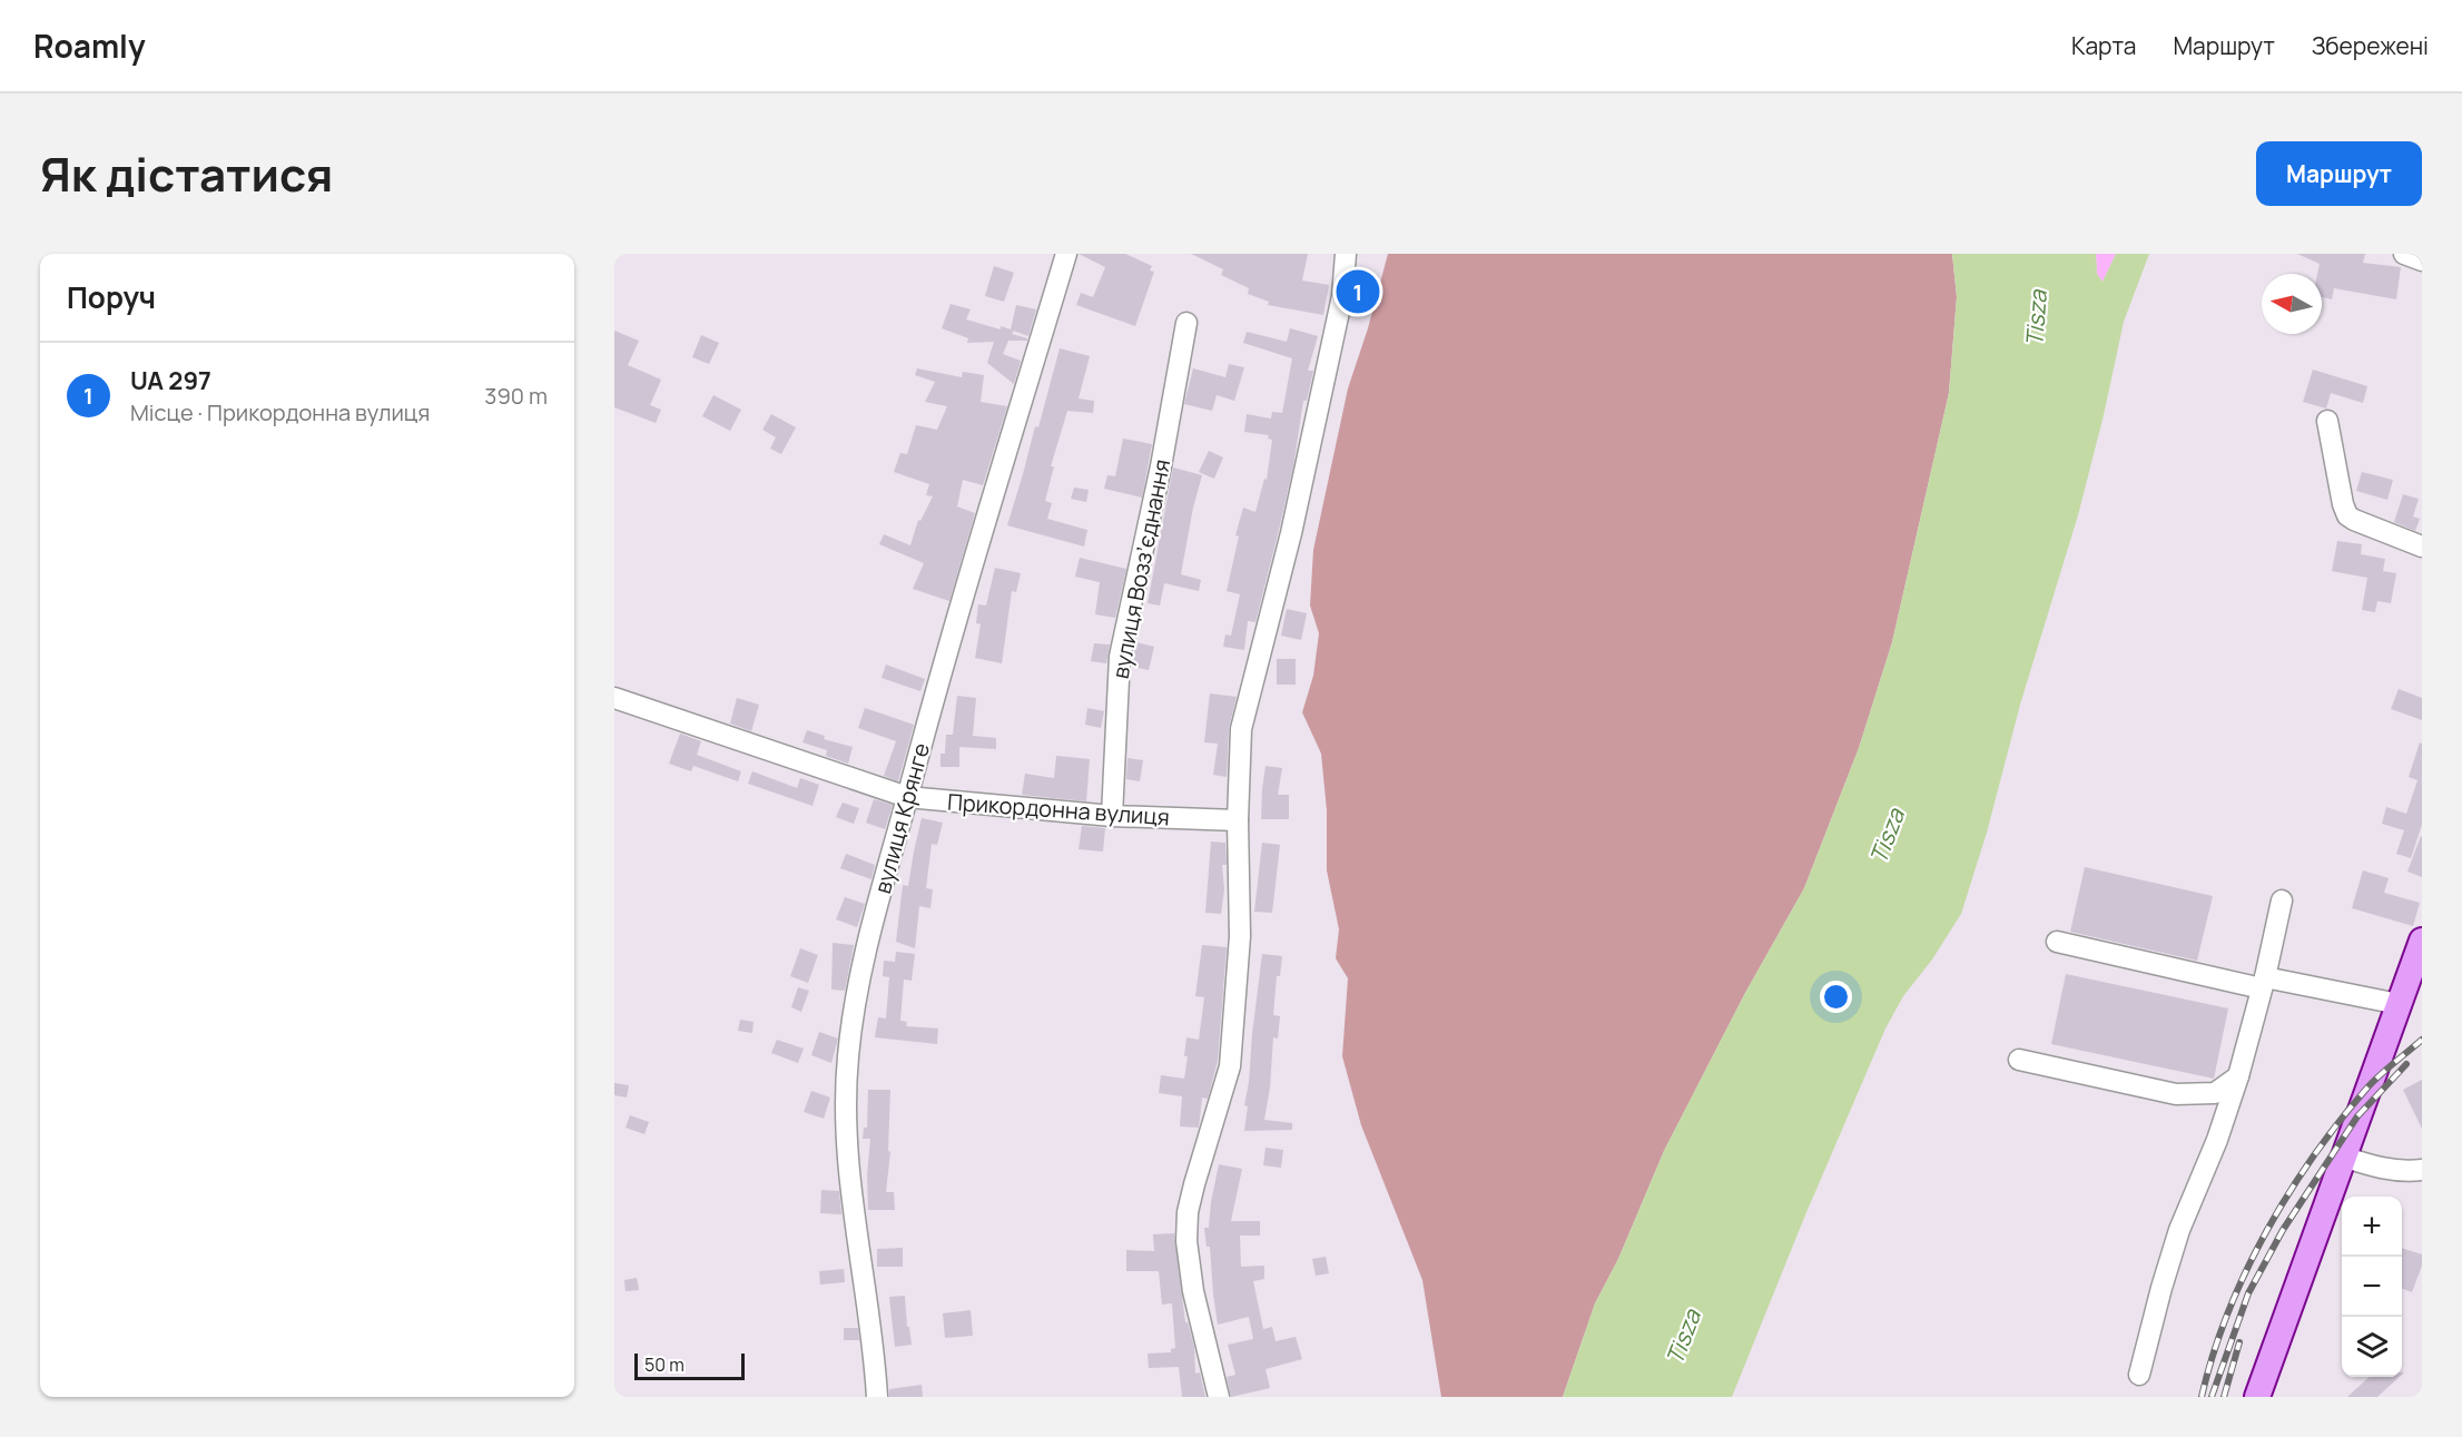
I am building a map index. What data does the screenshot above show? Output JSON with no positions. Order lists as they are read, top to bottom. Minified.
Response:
{"streets":{"street":["вулиця Воззʼєднання","Прикордонна вулиця","вулиця Крянге"]},"crossings":[["вулиця Воззʼєднання","Прикордонна вулиця"],["Прикордонна вулиця","вулиця Крянге"]],"water":["Tisza"],"scale_bar":"50 m","north":"left","page":{"header":"Roamly","nav":["Карта","Маршрут","Збережені"],"title":"Як дістатися","buttons":"Маршрут","heading":"Поруч","pins":"1","list":[{"mark":"1","name":"UA 297","note":"Місце · Прикордонна вулиця","value":"390 m"}],"map_buttons":["+","−"],"scale":"50 m"}}
